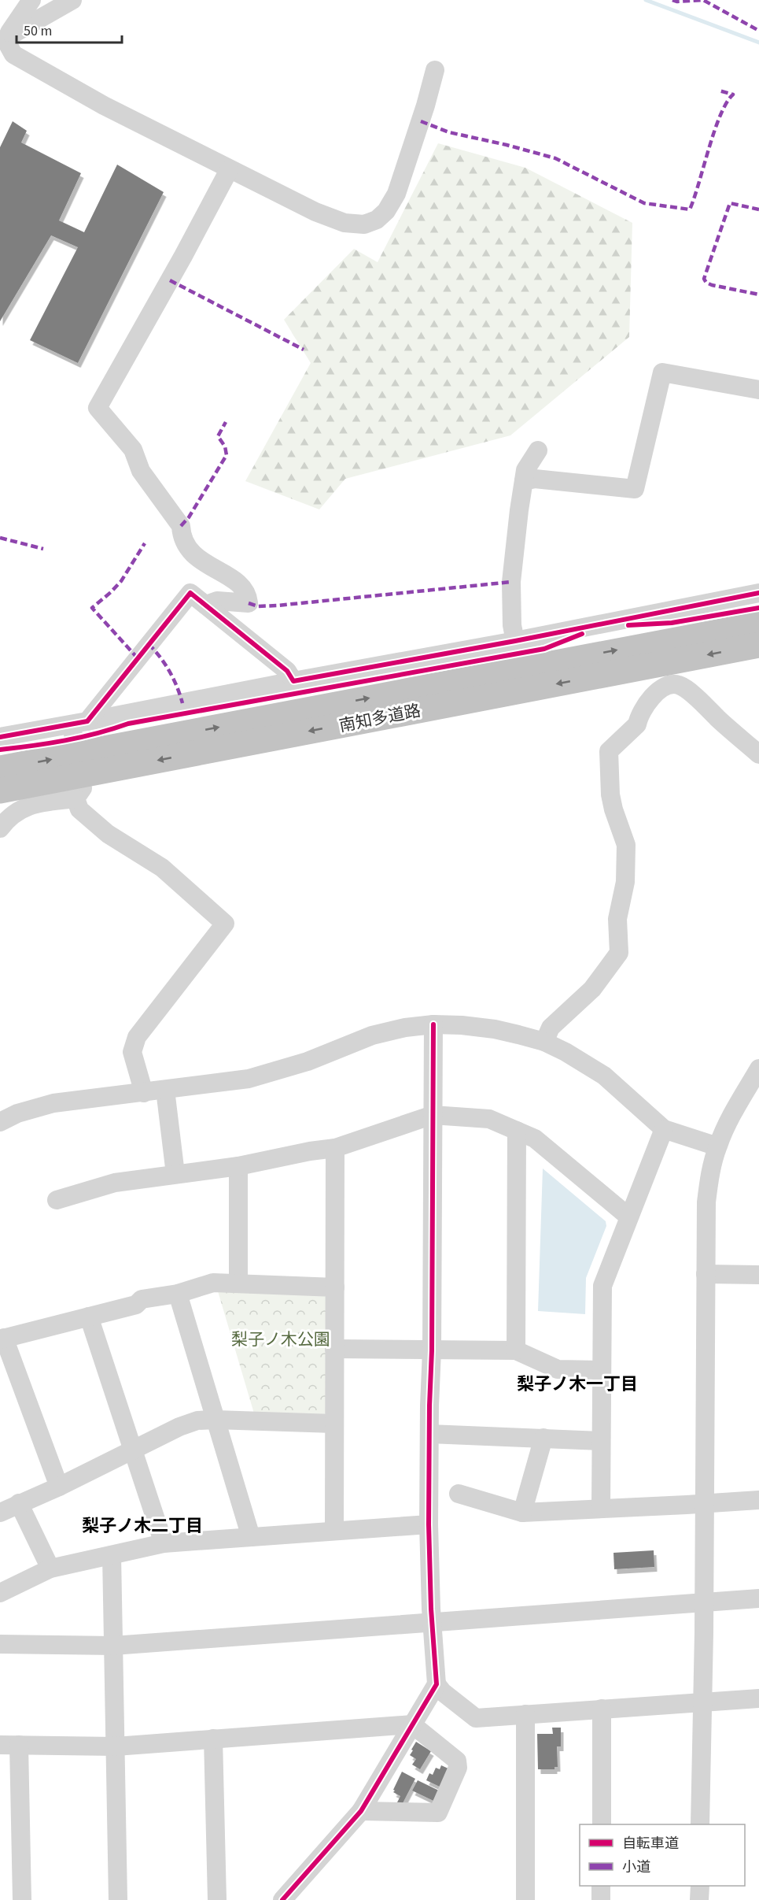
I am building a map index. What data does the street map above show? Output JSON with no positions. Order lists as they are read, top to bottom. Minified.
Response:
{"streets":{"highway":["南知多道路"]},"districts":["梨子ノ木一丁目","梨子ノ木二丁目"],"parks":["梨子ノ木公園"],"legend":["自転車道","小道"],"scale_bar":"50 m"}
